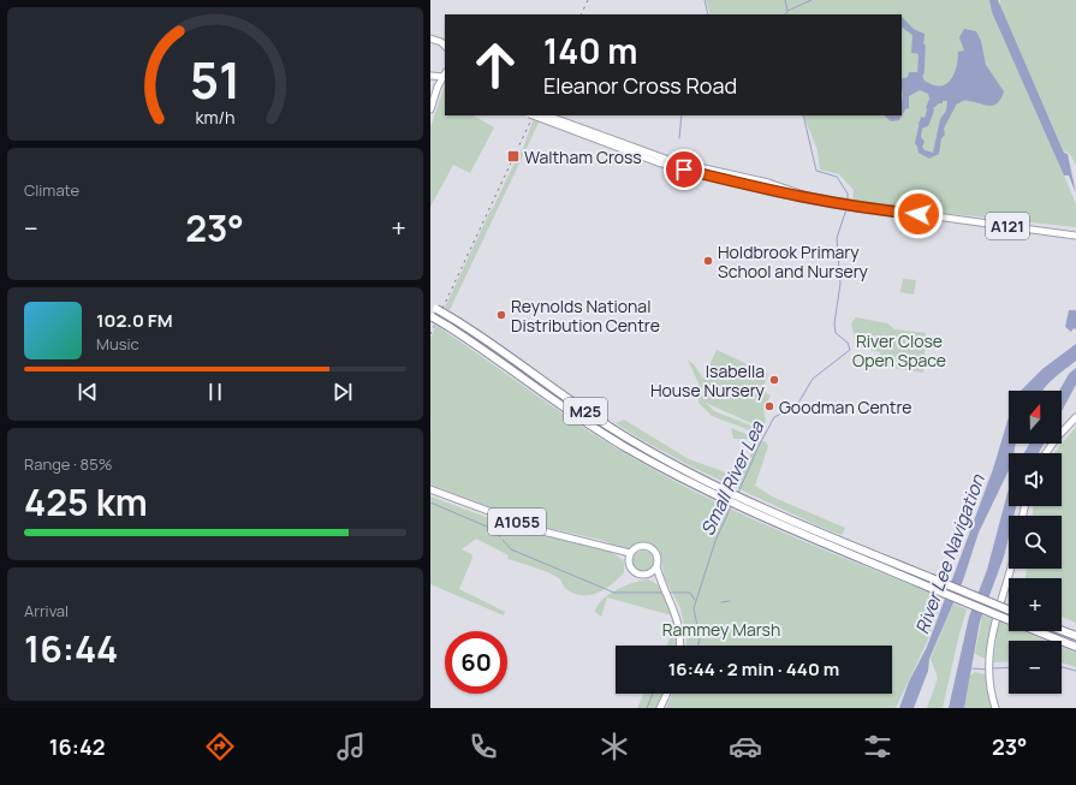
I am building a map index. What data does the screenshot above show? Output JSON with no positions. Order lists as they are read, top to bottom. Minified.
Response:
{"streets":{"highway":["M25"],"main road":["A121","A1055"]},"water":["Small River Lea","River Lee Navigation"],"parks":["River Close Open Space","Rammey Marsh"],"places":{"transit":["Waltham Cross"],"other":["Holdbrook Primary School and Nursery","Reynolds National Distribution Centre","Isabella House Nursery","Goodman Centre"]},"north":"top","page":{"turn":["140 m","Eleanor Cross Road"],"tile":["Climate",["Range · 85%","425 km"],["Arrival","16:44"]],"heat":["−","23°","+"],"song":["102.0 FM","Music"],"map_buttons":["+","−"],"limit":"60","trip":"16:44 · 2 min · 440 m","tabs":["16:42","23°"],"gauge":["51","km/h"]}}
